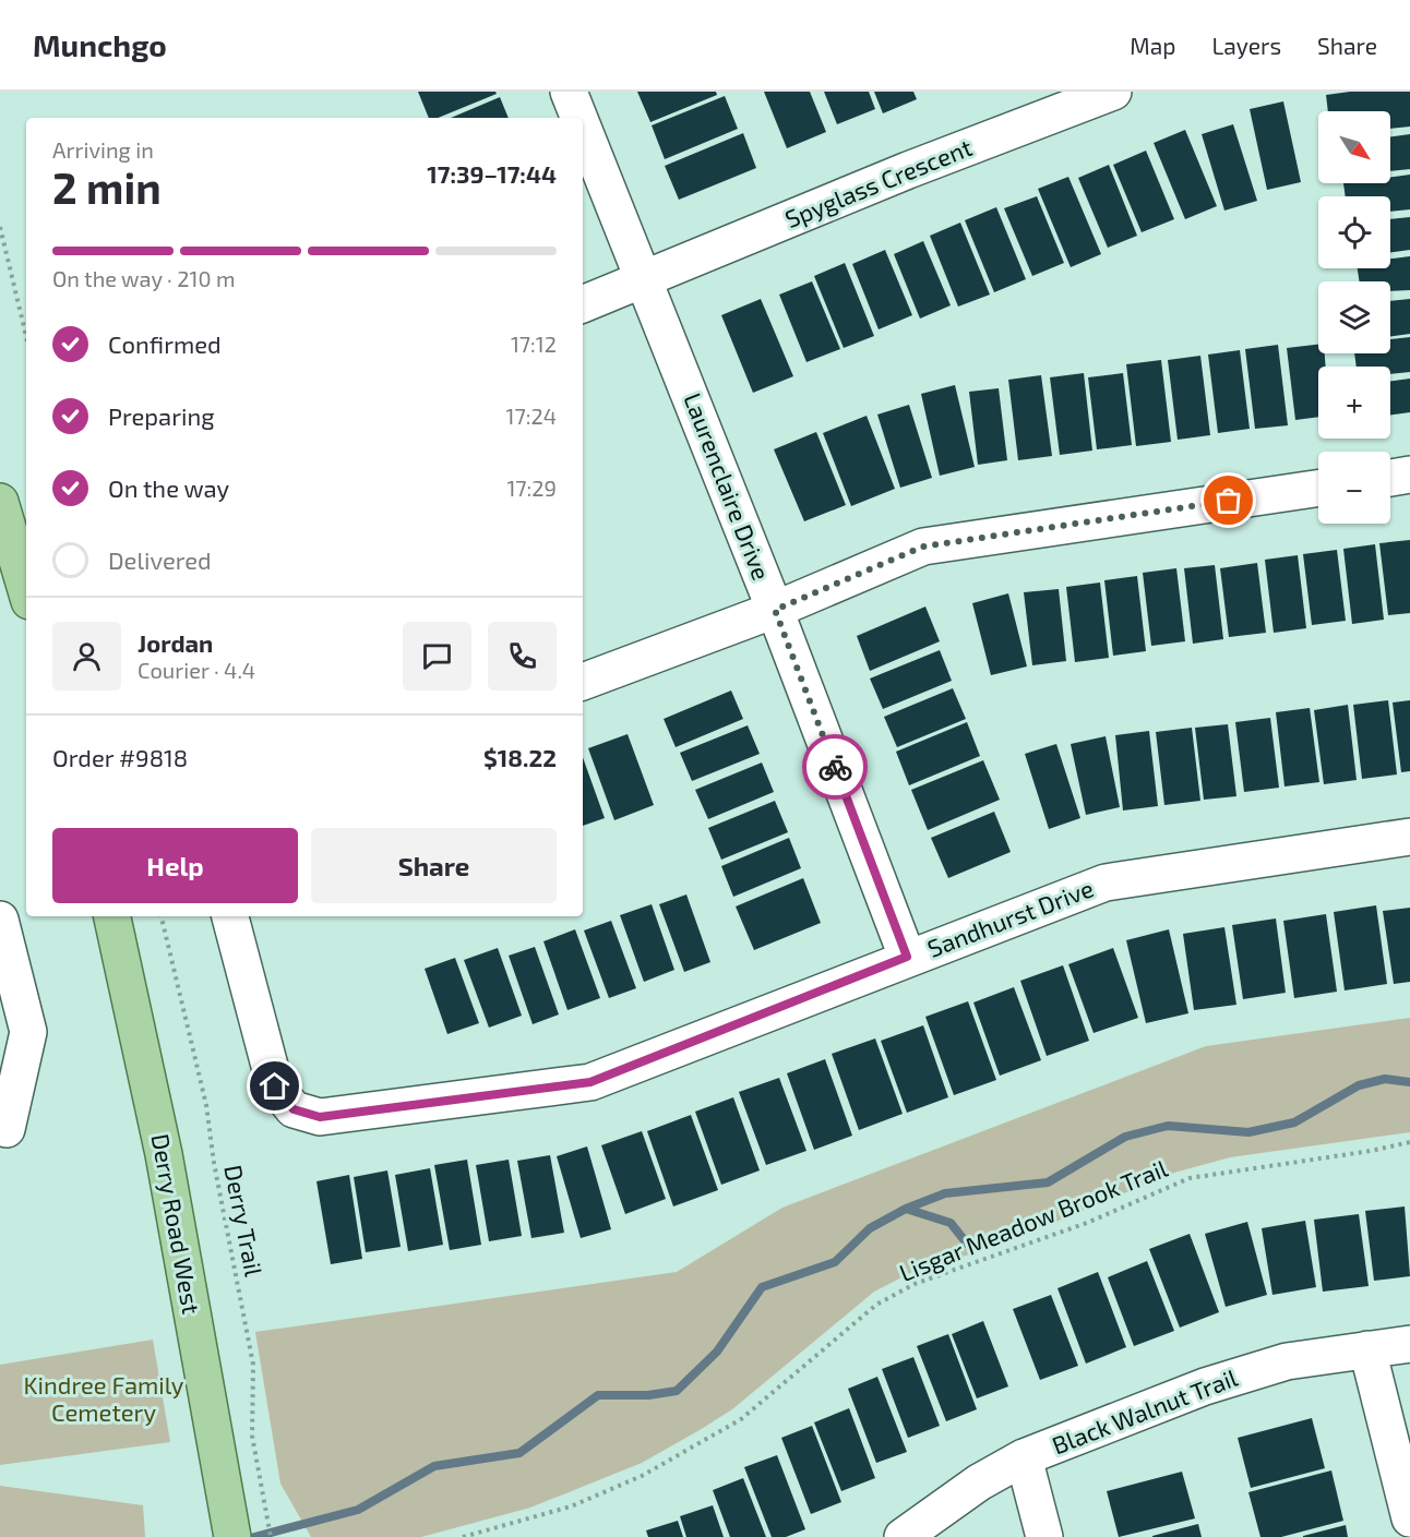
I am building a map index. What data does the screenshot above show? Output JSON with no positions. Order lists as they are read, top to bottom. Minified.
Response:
{"streets":{"main road":["Derry Road West"],"street":["Spyglass Crescent","Laurenclaire Drive","Sandhurst Drive","Black Walnut Trail"],"path":["Derry Trail","Lisgar Meadow Brook Trail"]},"crossings":[["Spyglass Crescent","Laurenclaire Drive"],["Laurenclaire Drive","Sandhurst Drive"]],"parks":["Kindree Family Cemetery"],"north":"bottom right","page":{"header":"Munchgo","nav":["Map","Layers","Share"],"map_buttons":["+","−"],"heading":["2 min","Arriving in","17:39–17:44"],"panel":["Jordan","Courier · 4.4","Order #9818","$18.22"],"bar":"On the way · 210 m","list":[["Confirmed","17:12"],["Preparing","17:24"],["On the way","17:29"],"Delivered"],"buttons":["Help","Share"]}}
